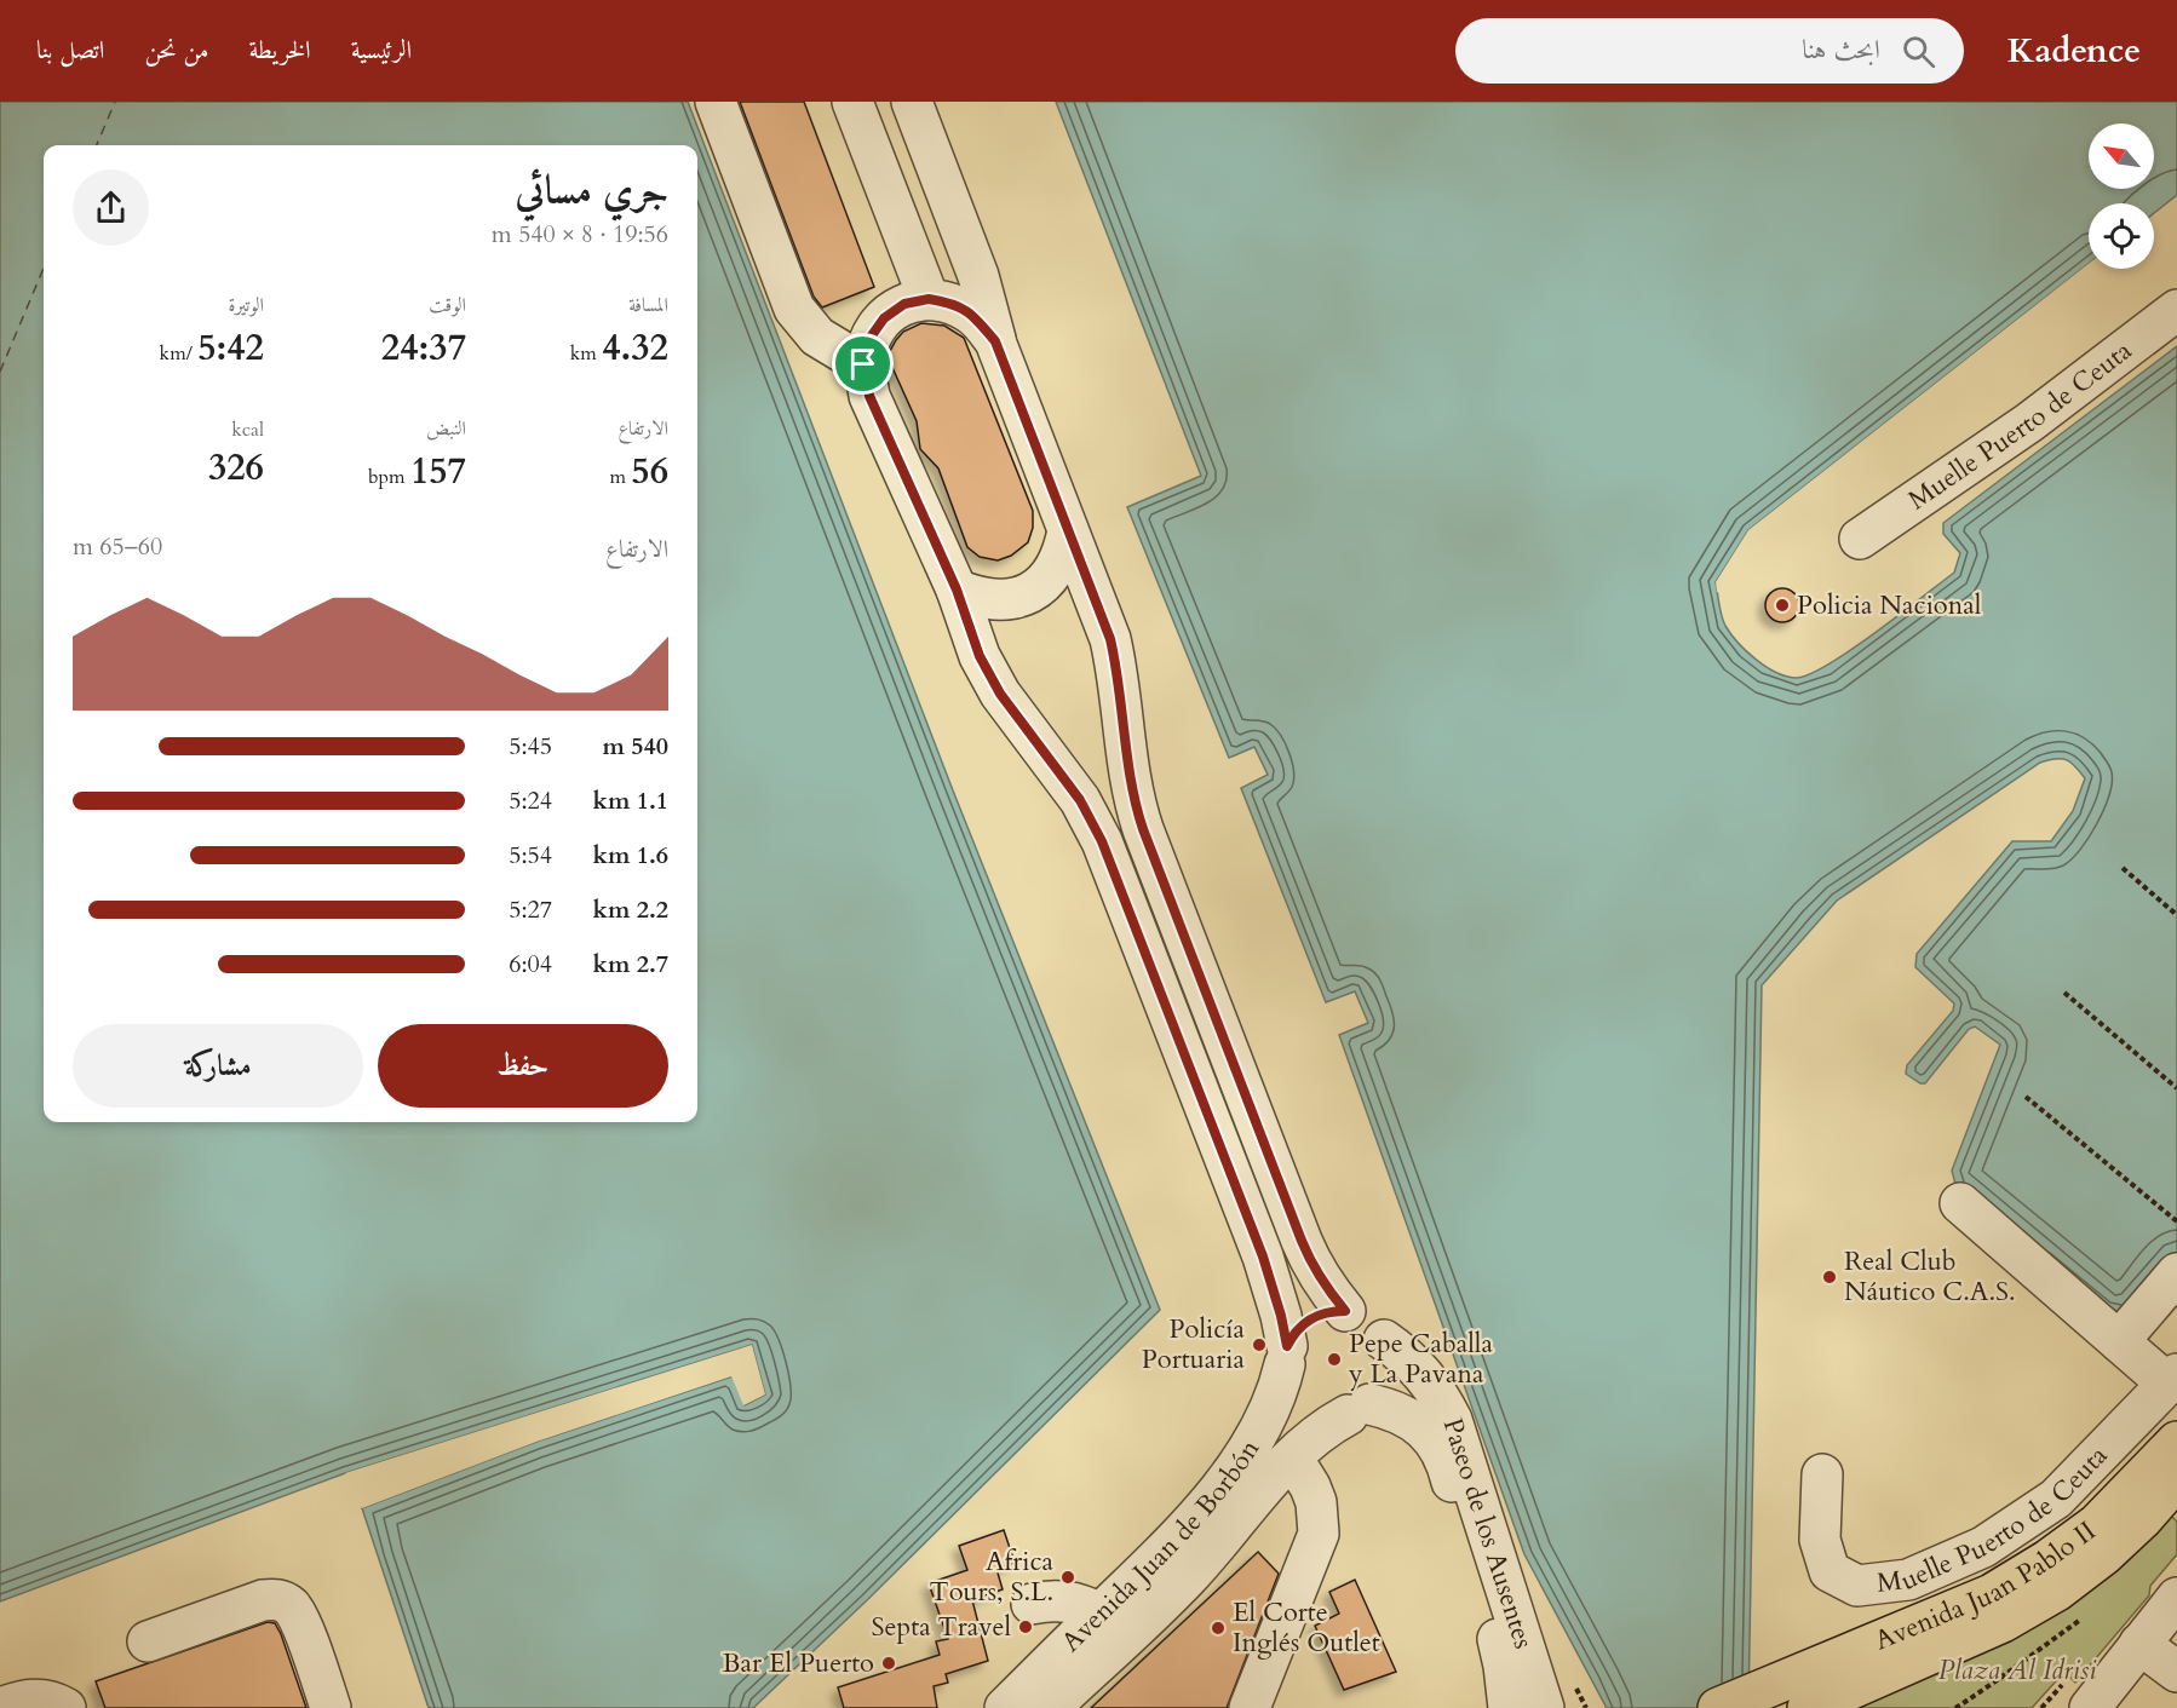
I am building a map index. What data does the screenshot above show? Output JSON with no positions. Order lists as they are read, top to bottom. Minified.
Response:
{"streets":{"main road":["Avenida Juan Pablo II"],"street":["Muelle Puerto de Ceuta","Paseo de los Ausentes","Avenida Juan de Borbón"]},"crossings":[["Paseo de los Ausentes","Avenida Juan de Borbón"]],"parks":["Plaza Al Idrisi"],"places":["Policia Nacional","Real Club Náutico C.A.S.","Policía Portuaria","Pepe Caballa y La Pavana","Africa Tours, S.L.","Septa Travel","El Corte Inglés Outlet","Bar El Puerto"],"north":"top left","page":{"header":"Kadence","search":"ابحث هنا","nav":["الرئيسية","الخريطة","من نحن","اتصل بنا"],"heading":["جري مسائي","19:56 · 8 × 540 m"],"stats":[["المسافة","4.32 km"],["الوقت","24:37"],["الوتيرة","5:42 /km"],["الارتفاع","56 m"],["النبض","157 bpm"],["kcal","326"]],"chart":["الارتفاع","60–65 m"],"list":[{"name":"540 m","note":"5:45"},{"name":"1.1 km","note":"5:24"},{"name":"1.6 km","note":"5:54"},{"name":"2.2 km","note":"5:27"},{"name":"2.7 km","note":"6:04"}],"buttons":["حفظ","مشاركة"]}}
